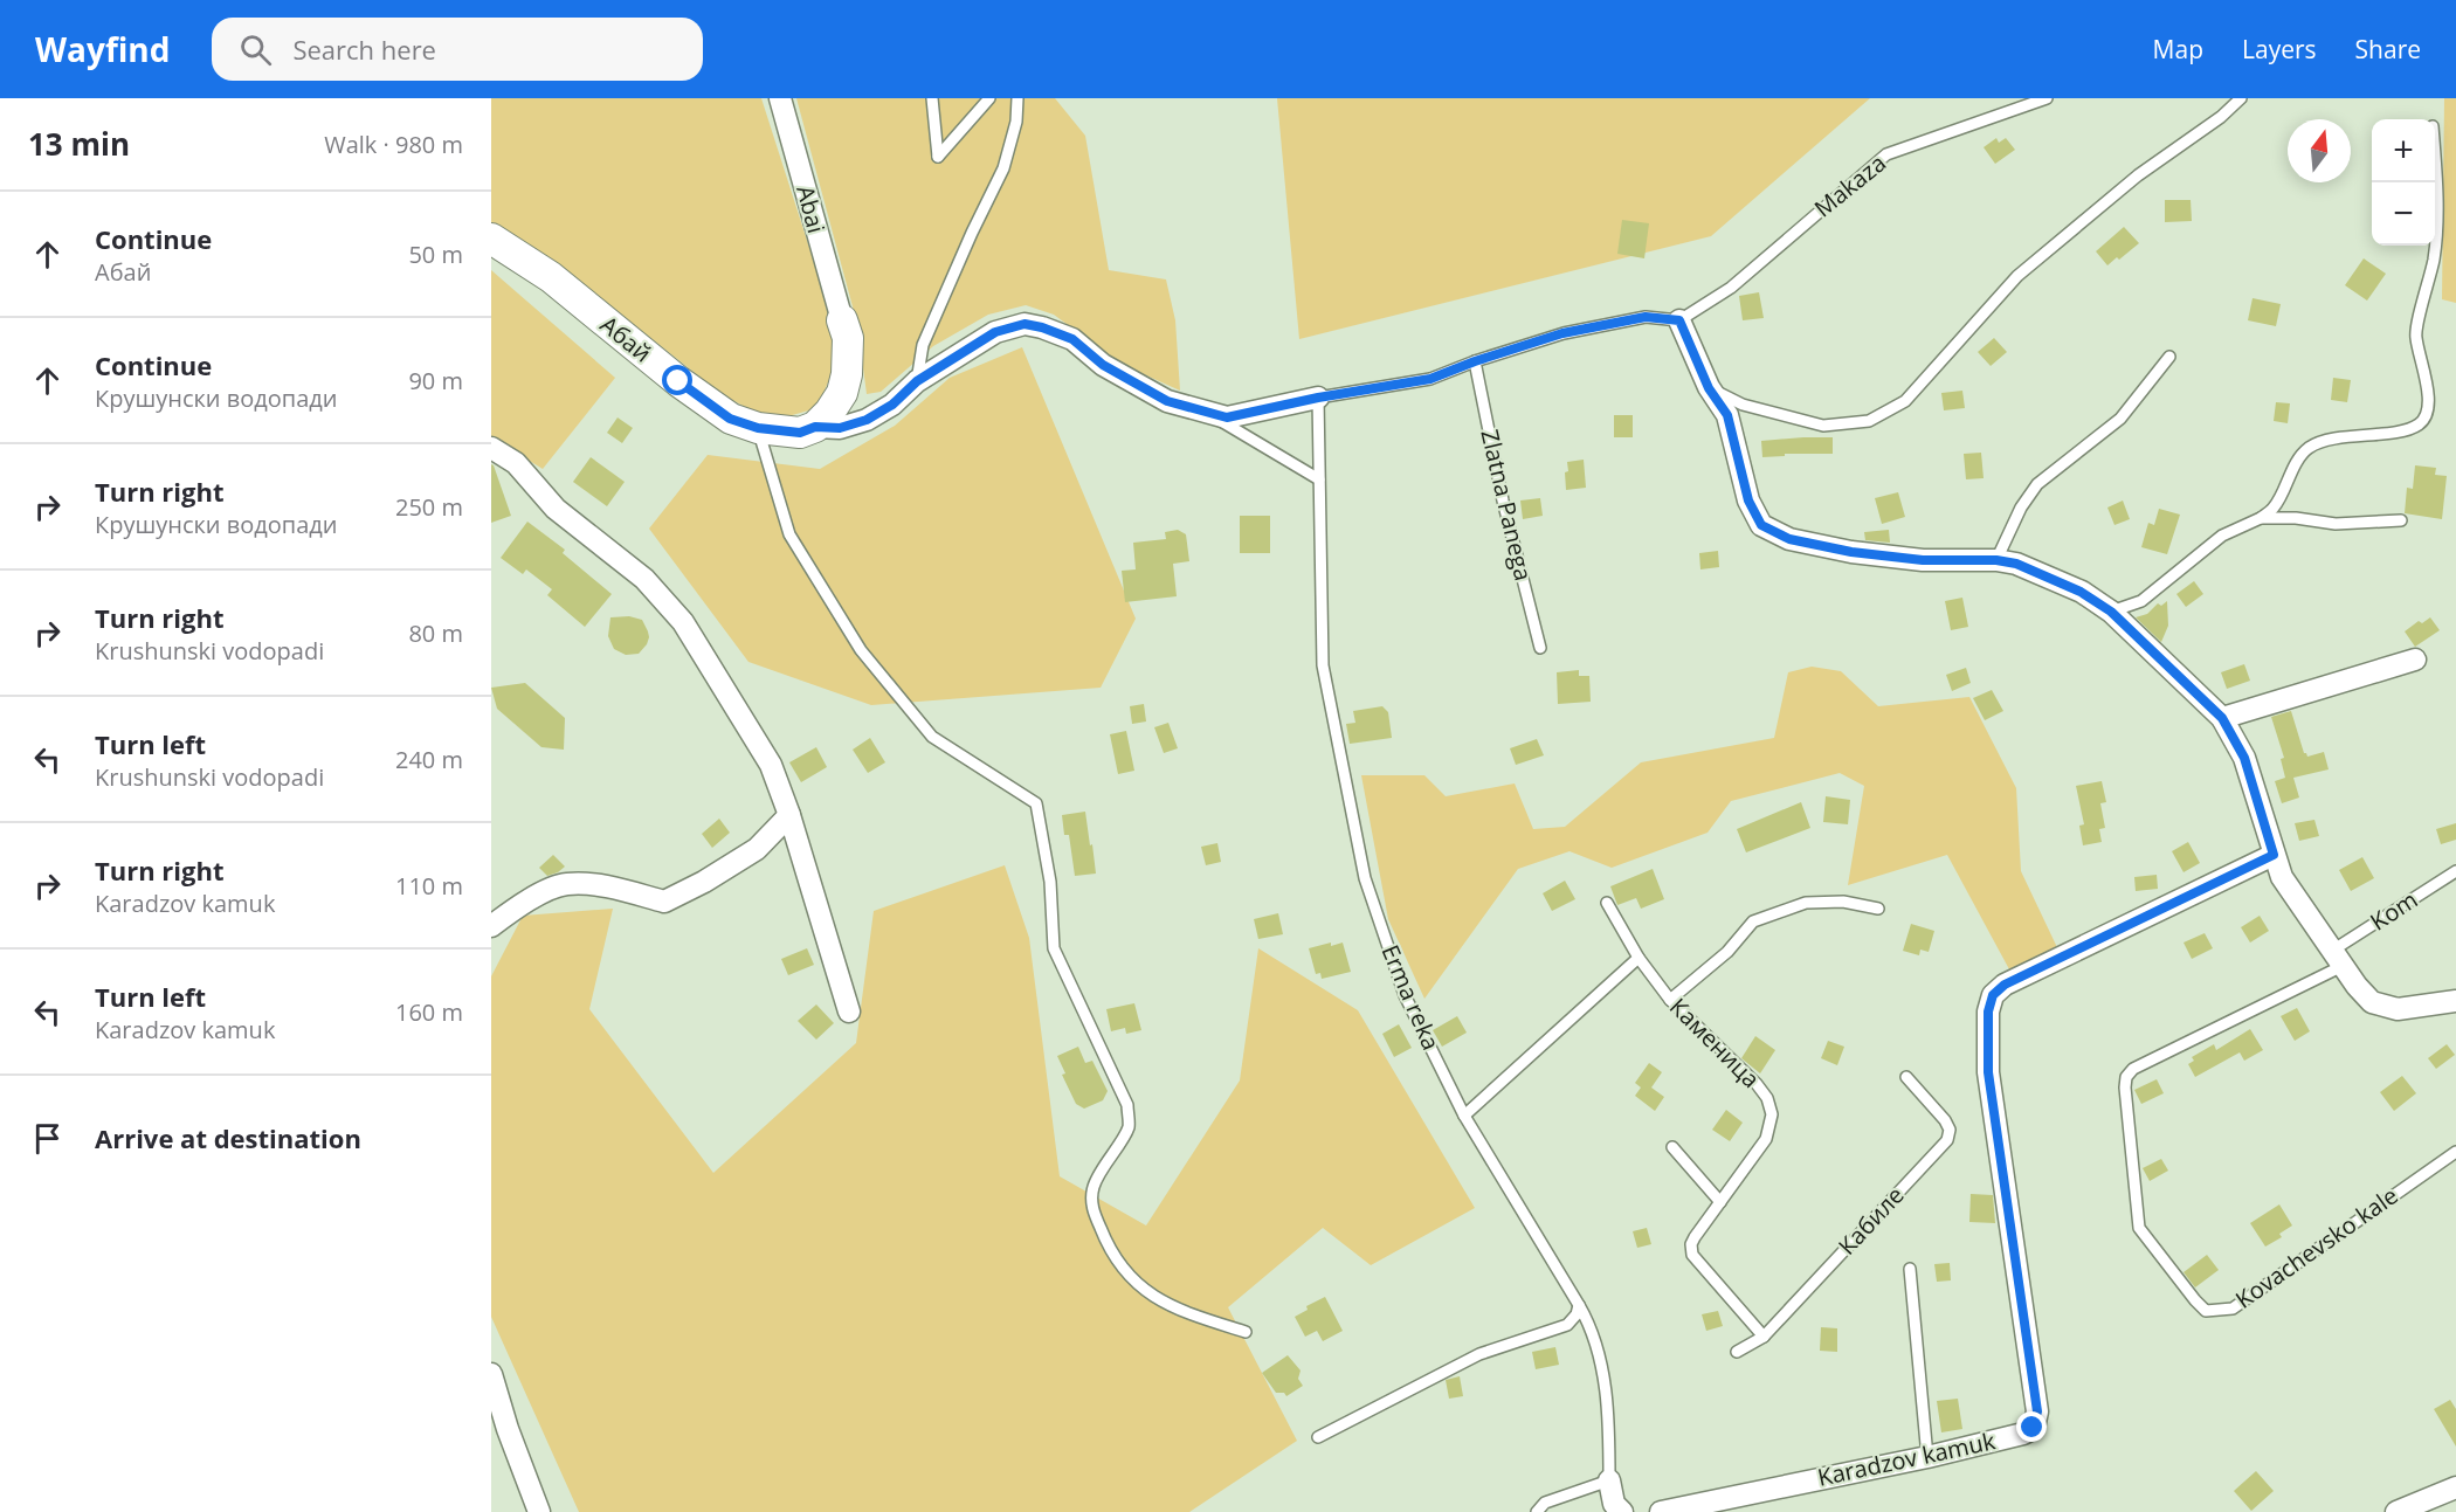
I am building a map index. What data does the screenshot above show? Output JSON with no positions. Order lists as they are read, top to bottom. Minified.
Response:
{"streets":{"street":["Abai","Абай","Karadzov kamuk"],"lane":["Makaza","Zlatna Panega","Kom","Erma reka","Каменица","Кабиле","Kovachevsko kale"]},"crossings":[["Kom","Kovachevsko kale"],["Каменица","Кабиле"]],"north":"top","page":{"header":"Wayfind","search":"Search here","nav":["Map","Layers","Share"],"heading":["13 min","Walk · 980 m"],"map_buttons":["+","−"],"list":[["Continue","Абай","50 m"],["Continue","Крушунски водопади","90 m"],["Turn right","Крушунски водопади","250 m"],["Turn right","Krushunski vodopadi","80 m"],["Turn left","Krushunski vodopadi","240 m"],["Turn right","Karadzov kamuk","110 m"],["Turn left","Karadzov kamuk","160 m"],"Arrive at destination"]}}
